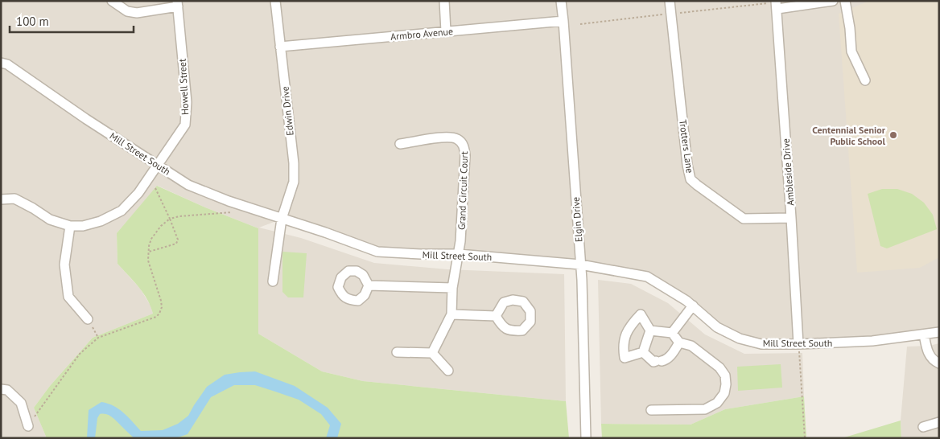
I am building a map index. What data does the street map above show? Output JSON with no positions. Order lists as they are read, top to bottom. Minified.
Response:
{"streets":{"street":["Armbro Avenue","Howell Street","Edwin Drive","Trotters Lane","Mill Street South","Ambleside Drive","Grand Circuit Court","Elgin Drive"]},"crossings":[["Armbro Avenue","Edwin Drive"],["Armbro Avenue","Elgin Drive"],["Howell Street","Mill Street South"],["Edwin Drive","Mill Street South"],["Trotters Lane","Ambleside Drive"],["Mill Street South","Ambleside Drive"],["Mill Street South","Grand Circuit Court"],["Mill Street South","Elgin Drive"]],"places":["Centennial Senior Public School"],"scale_bar":"100 m"}
